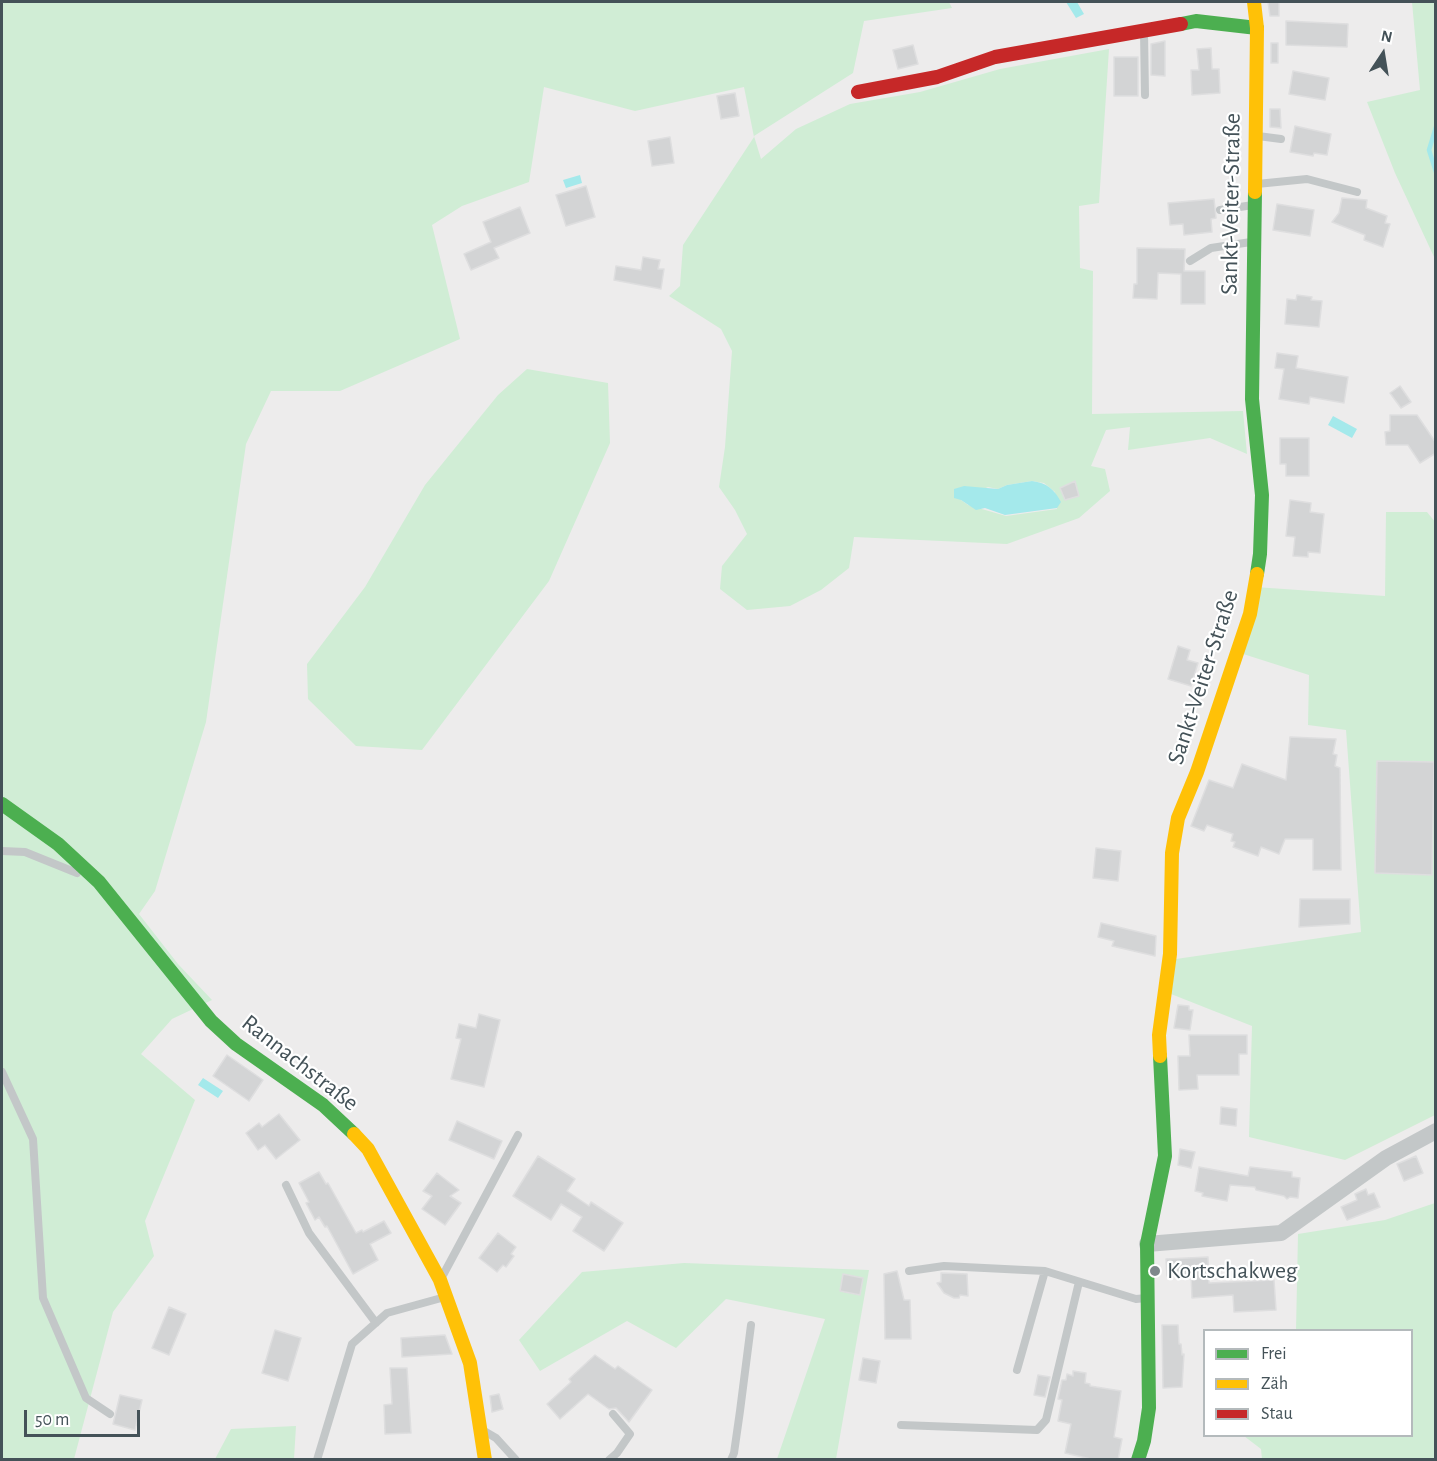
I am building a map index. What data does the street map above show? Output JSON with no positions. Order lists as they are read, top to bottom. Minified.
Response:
{"streets":{"street":["Sankt-Veiter-Straße","Rannachstraße"]},"places":["Kortschakweg"],"legend":["Frei","Zäh","Stau"],"scale_bar":"50 m","north":"top"}
